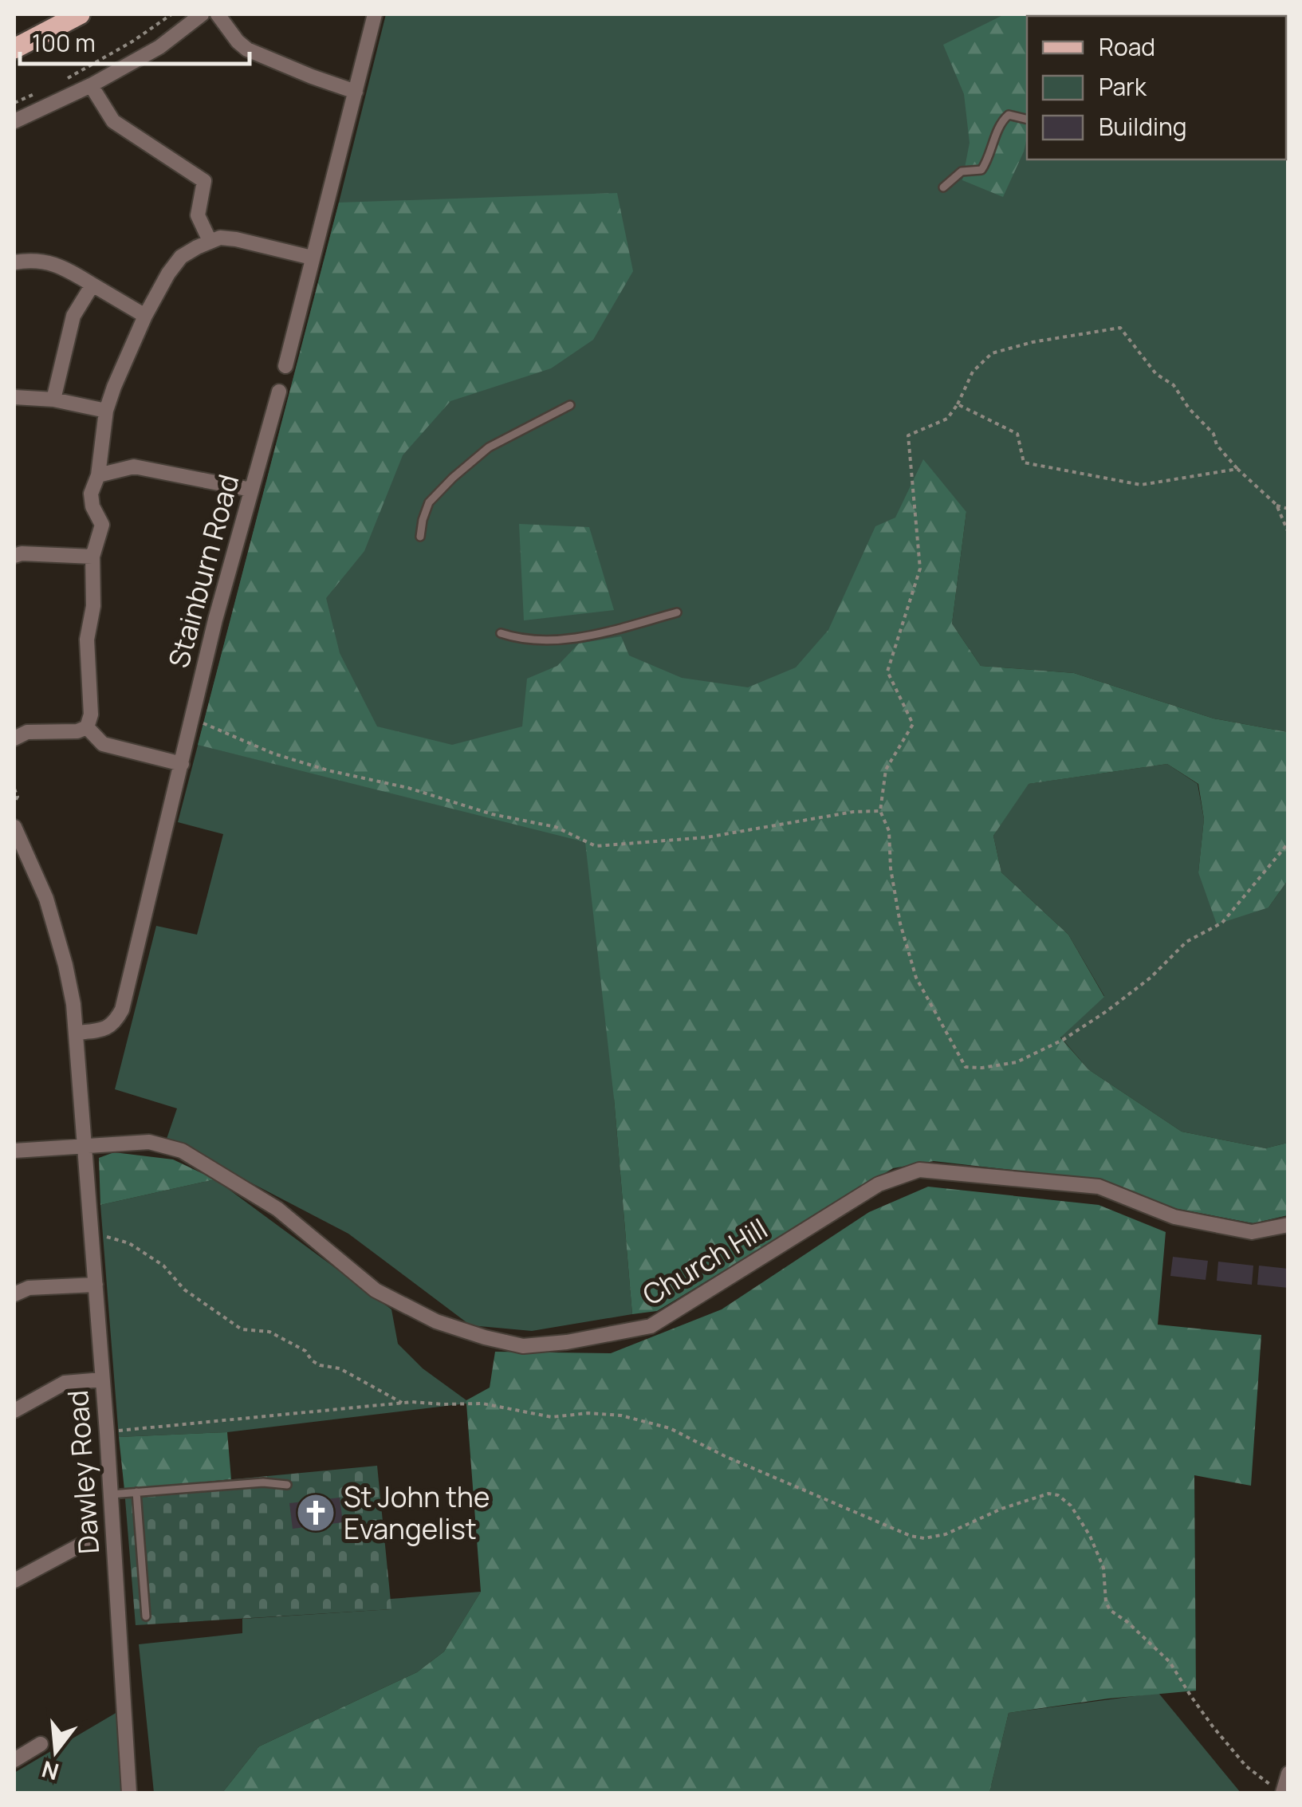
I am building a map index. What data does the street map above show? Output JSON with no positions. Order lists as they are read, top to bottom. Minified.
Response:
{"streets":{"street":["Stainburn Road","Church Hill","Dawley Road"]},"crossings":[["Stainburn Road","Dawley Road"],["Church Hill","Dawley Road"]],"places":{"church":["St John the Evangelist"]},"legend":["Road","Park","Building"],"scale_bar":"100 m","north":"bottom"}
